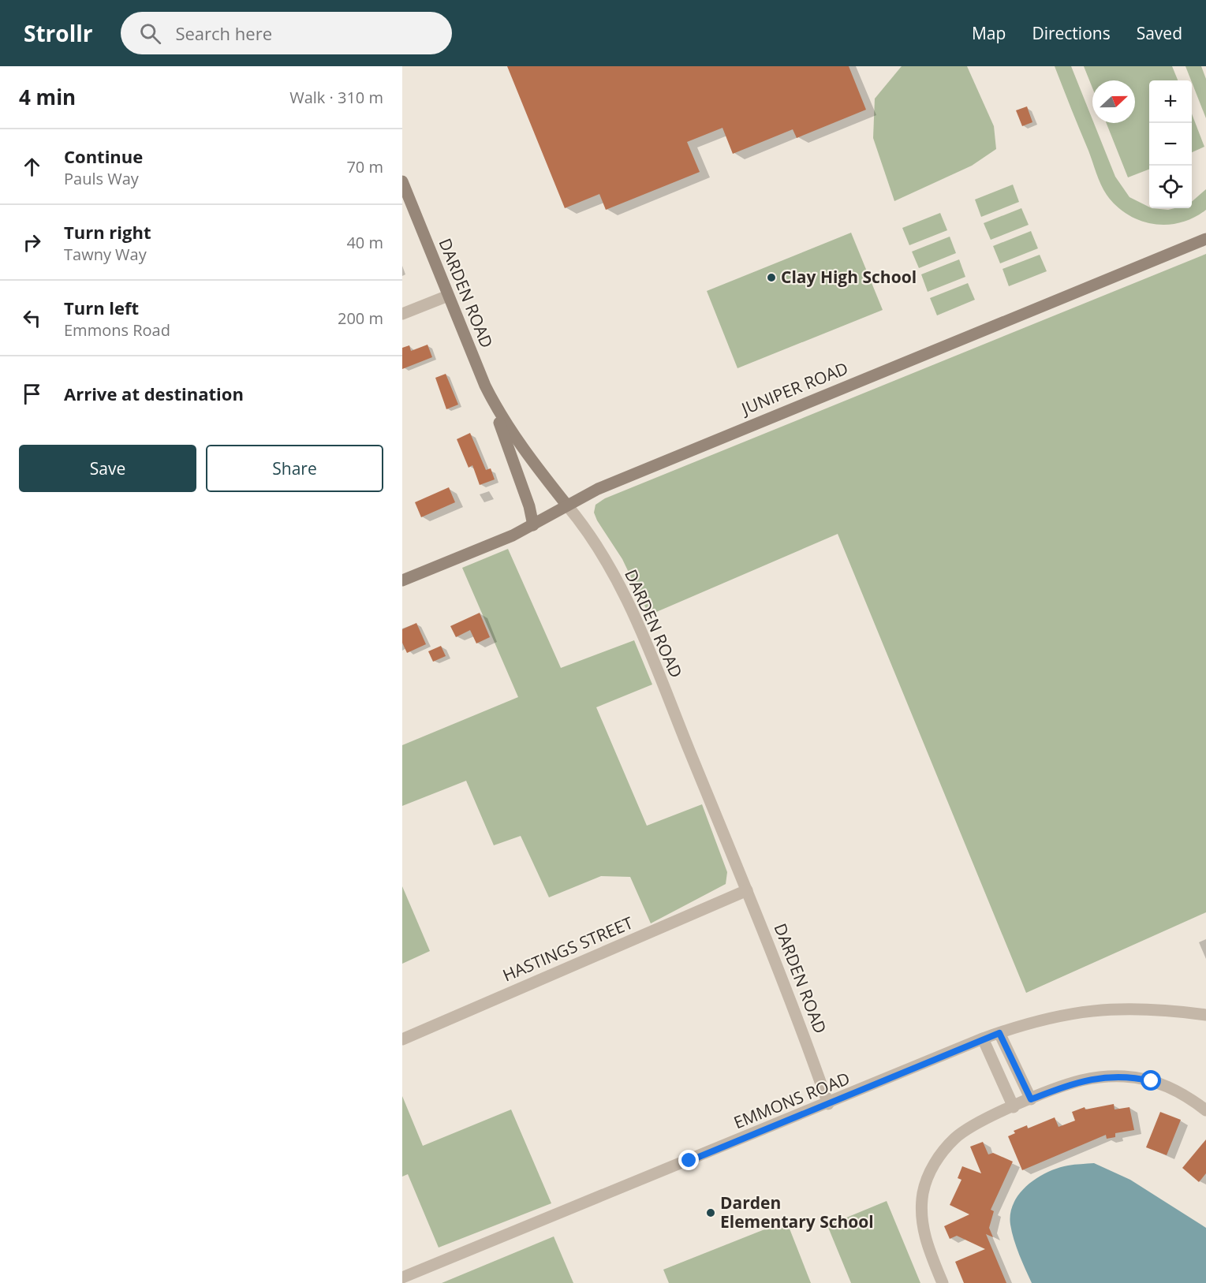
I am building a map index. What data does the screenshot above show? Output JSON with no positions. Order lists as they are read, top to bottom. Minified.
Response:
{"streets":{"street":["DARDEN ROAD","JUNIPER ROAD","HASTINGS STREET","EMMONS ROAD"]},"crossings":[["DARDEN ROAD","JUNIPER ROAD"],["DARDEN ROAD","HASTINGS STREET"],["DARDEN ROAD","EMMONS ROAD"]],"places":["Clay High School","Darden Elementary School"],"north":"right","page":{"header":"Strollr","search":"Search here","nav":["Map","Directions","Saved"],"heading":["4 min","Walk · 310 m"],"map_buttons":["+","−"],"list":[["Continue","Pauls Way","70 m"],["Turn right","Tawny Way","40 m"],["Turn left","Emmons Road","200 m"],"Arrive at destination"],"buttons":["Save","Share"]}}
